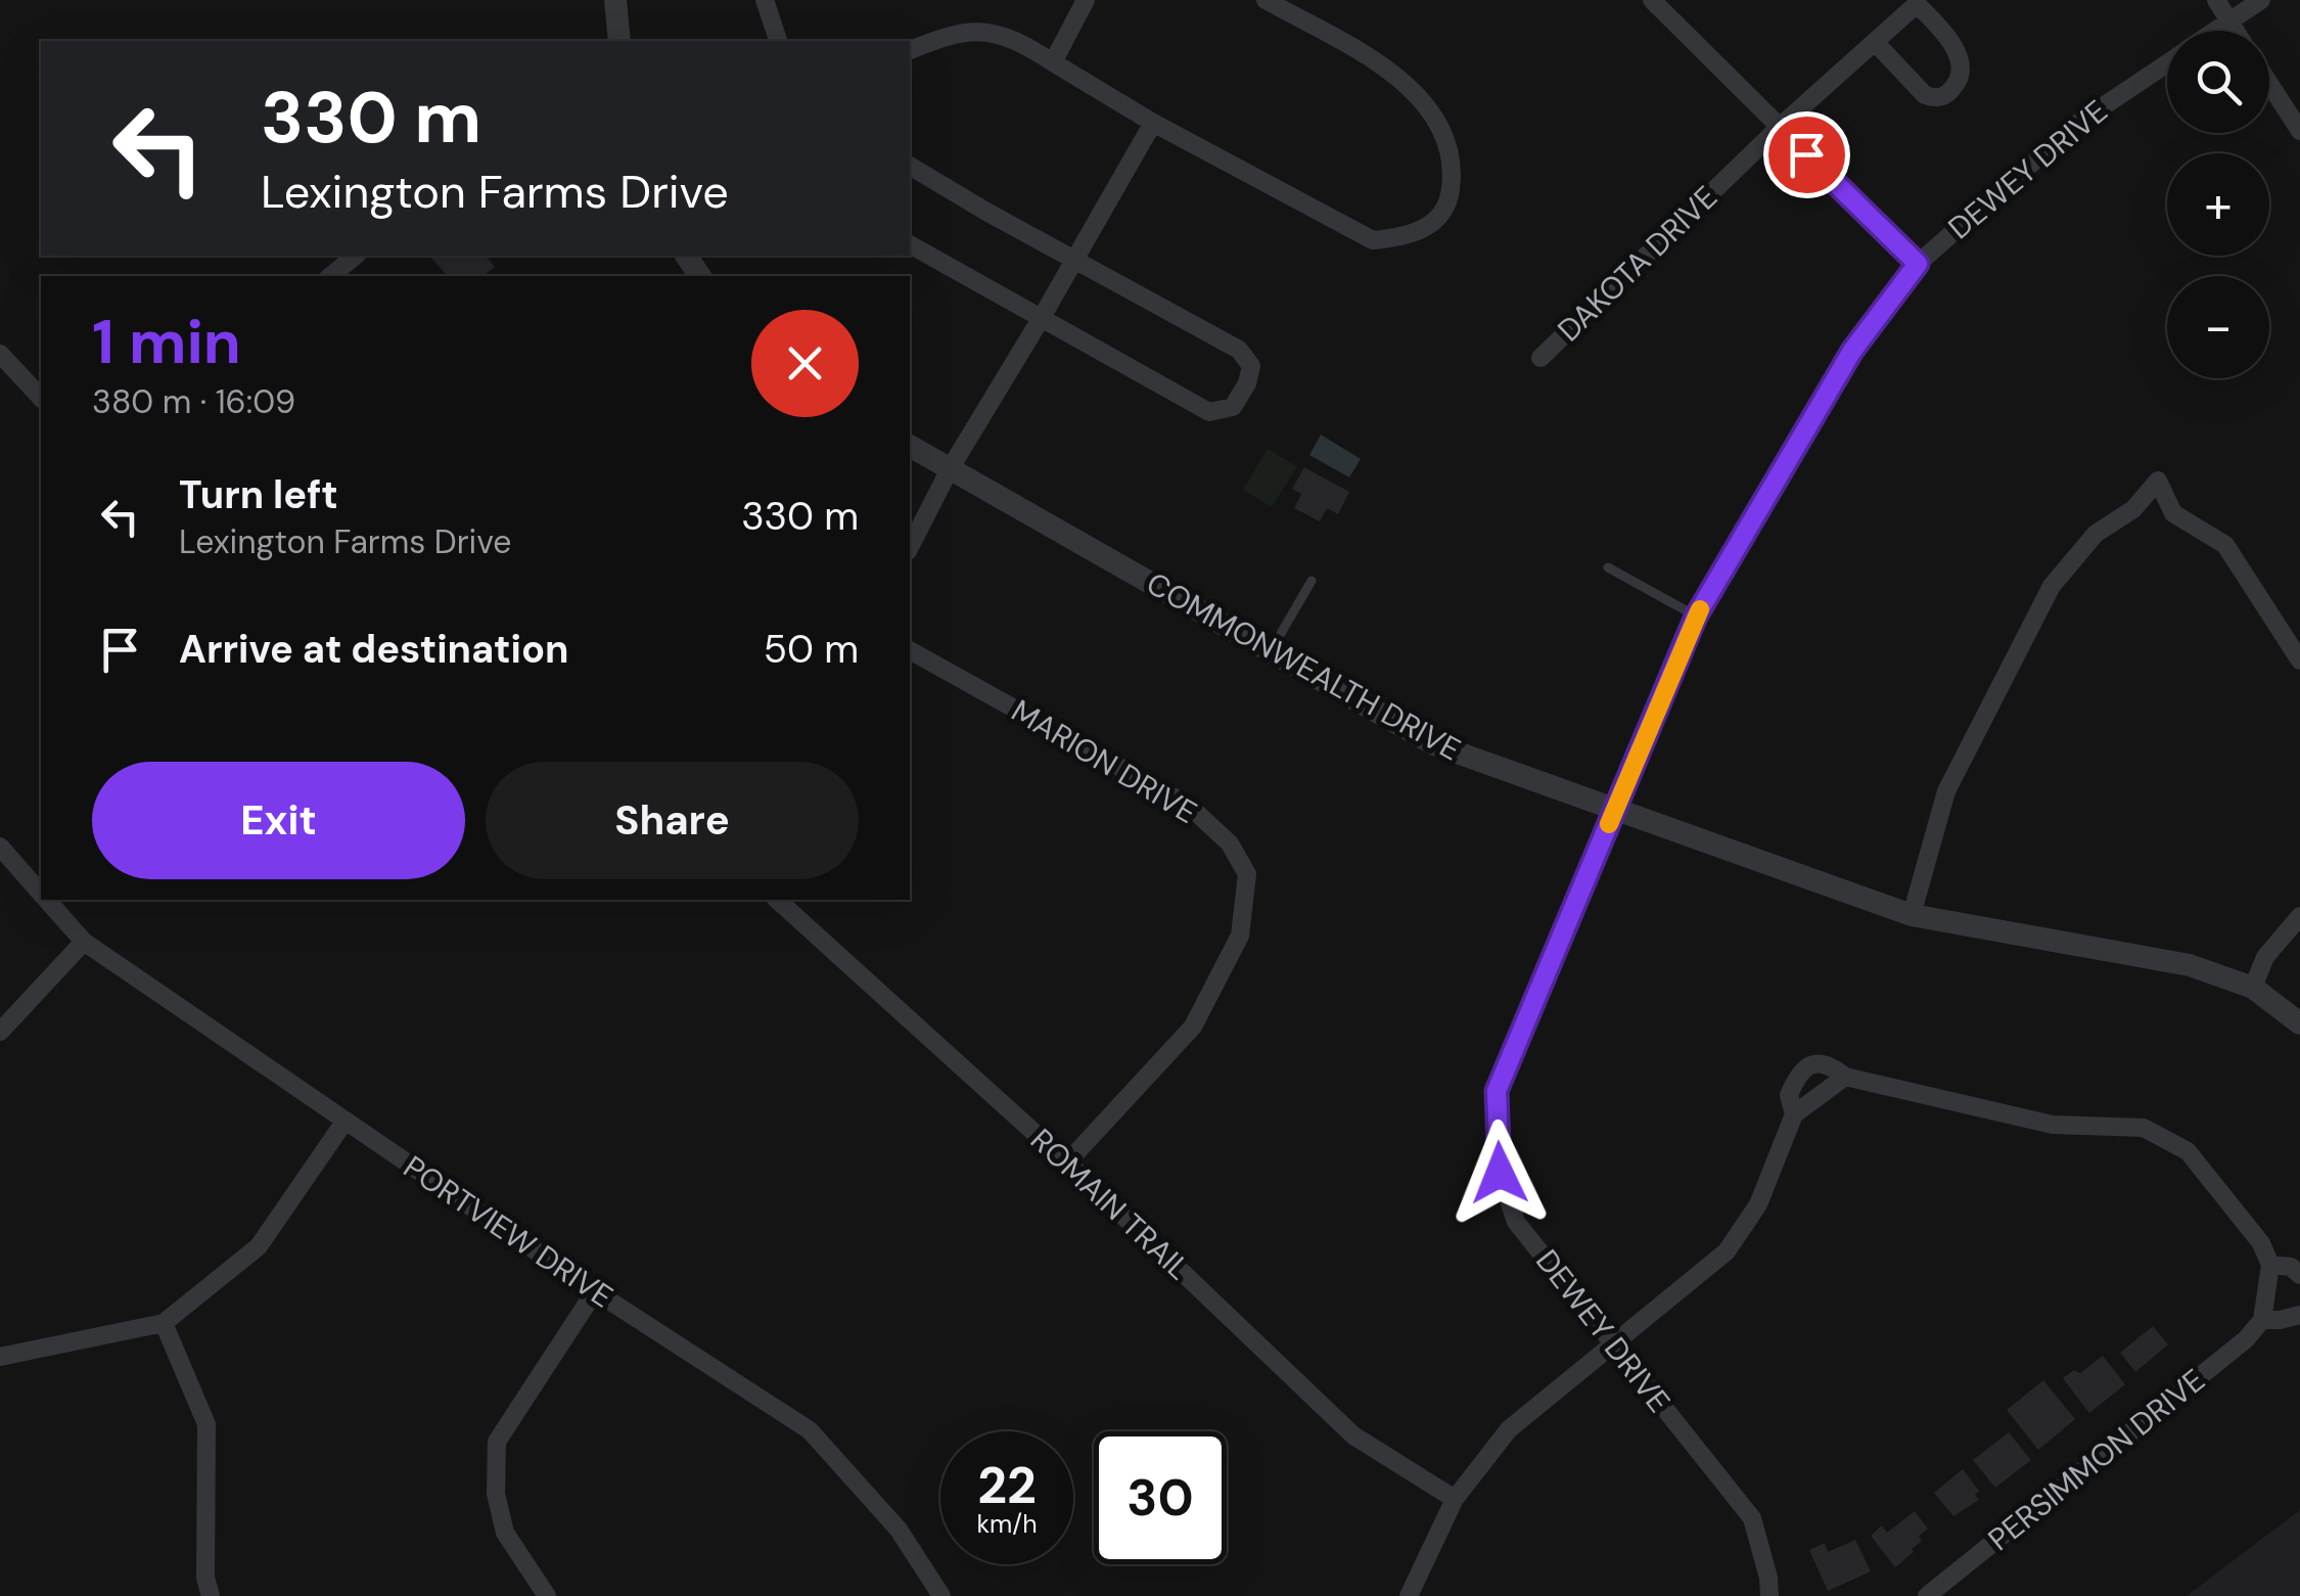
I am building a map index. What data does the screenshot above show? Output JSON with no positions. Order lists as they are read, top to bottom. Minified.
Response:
{"streets":{"street":["DEWEY DRIVE","DAKOTA DRIVE","COMMONWEALTH DRIVE","MARION DRIVE","ROMAIN TRAIL","PORTVIEW DRIVE","PERSIMMON DRIVE"]},"crossings":[["DEWEY DRIVE","COMMONWEALTH DRIVE"],["MARION DRIVE","ROMAIN TRAIL"]],"page":{"map_buttons":["+","−"],"turn":["330 m","Lexington Farms Drive"],"heading":["1 min","380 m · 16:09"],"list":[{"name":"Turn left","note":"Lexington Farms Drive","value":"330 m"},{"name":"Arrive at destination","value":"50 m"}],"buttons":["Exit","Share"],"speed":"22 km/h","limit":"30"}}
